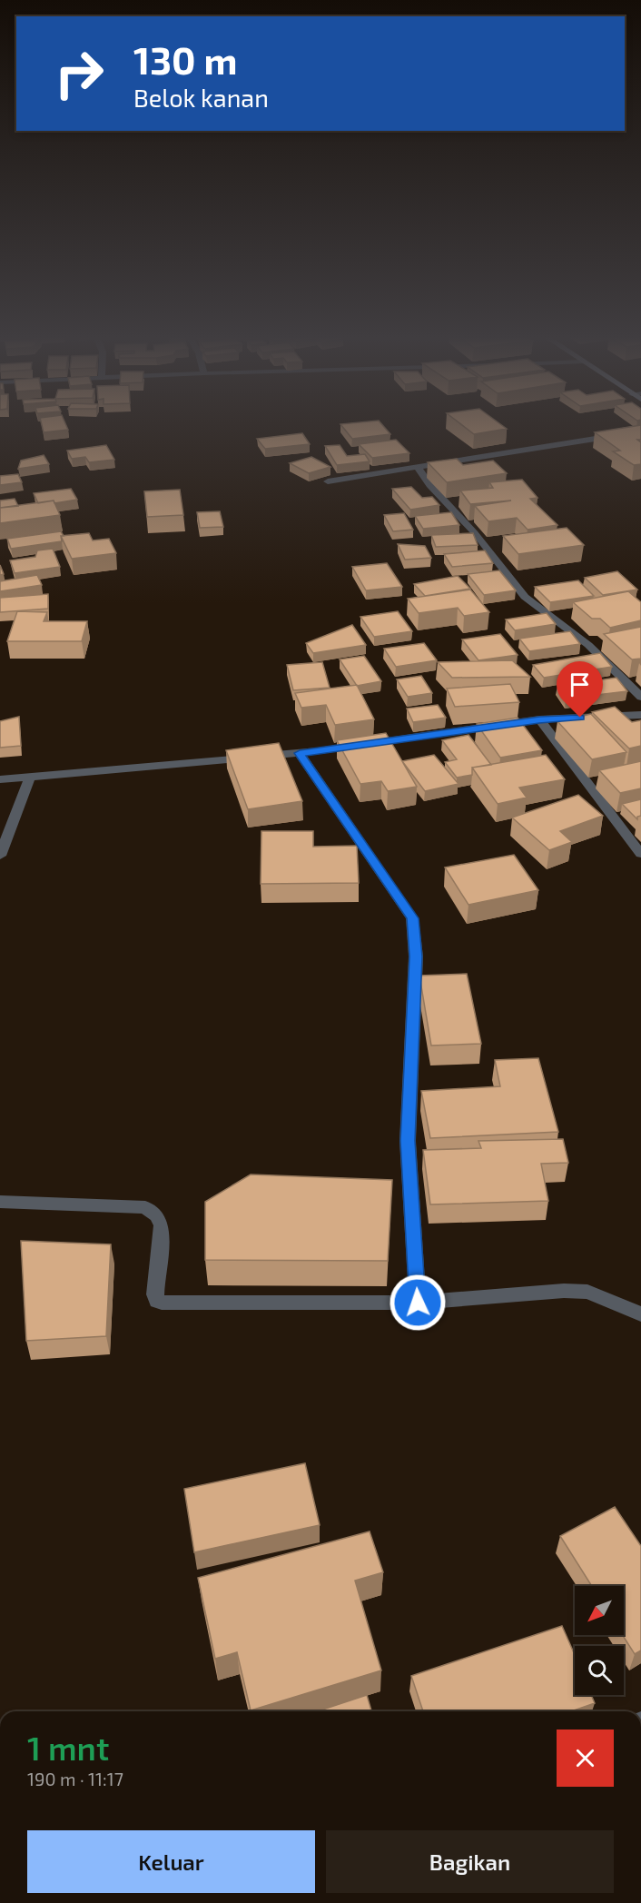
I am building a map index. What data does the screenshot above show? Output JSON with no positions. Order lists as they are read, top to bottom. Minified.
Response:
{"north":"bottom left","page":{"turn":["130 m","Belok kanan"],"heading":["1 mnt","190 m · 11:17"],"buttons":["Keluar","Bagikan"]}}
